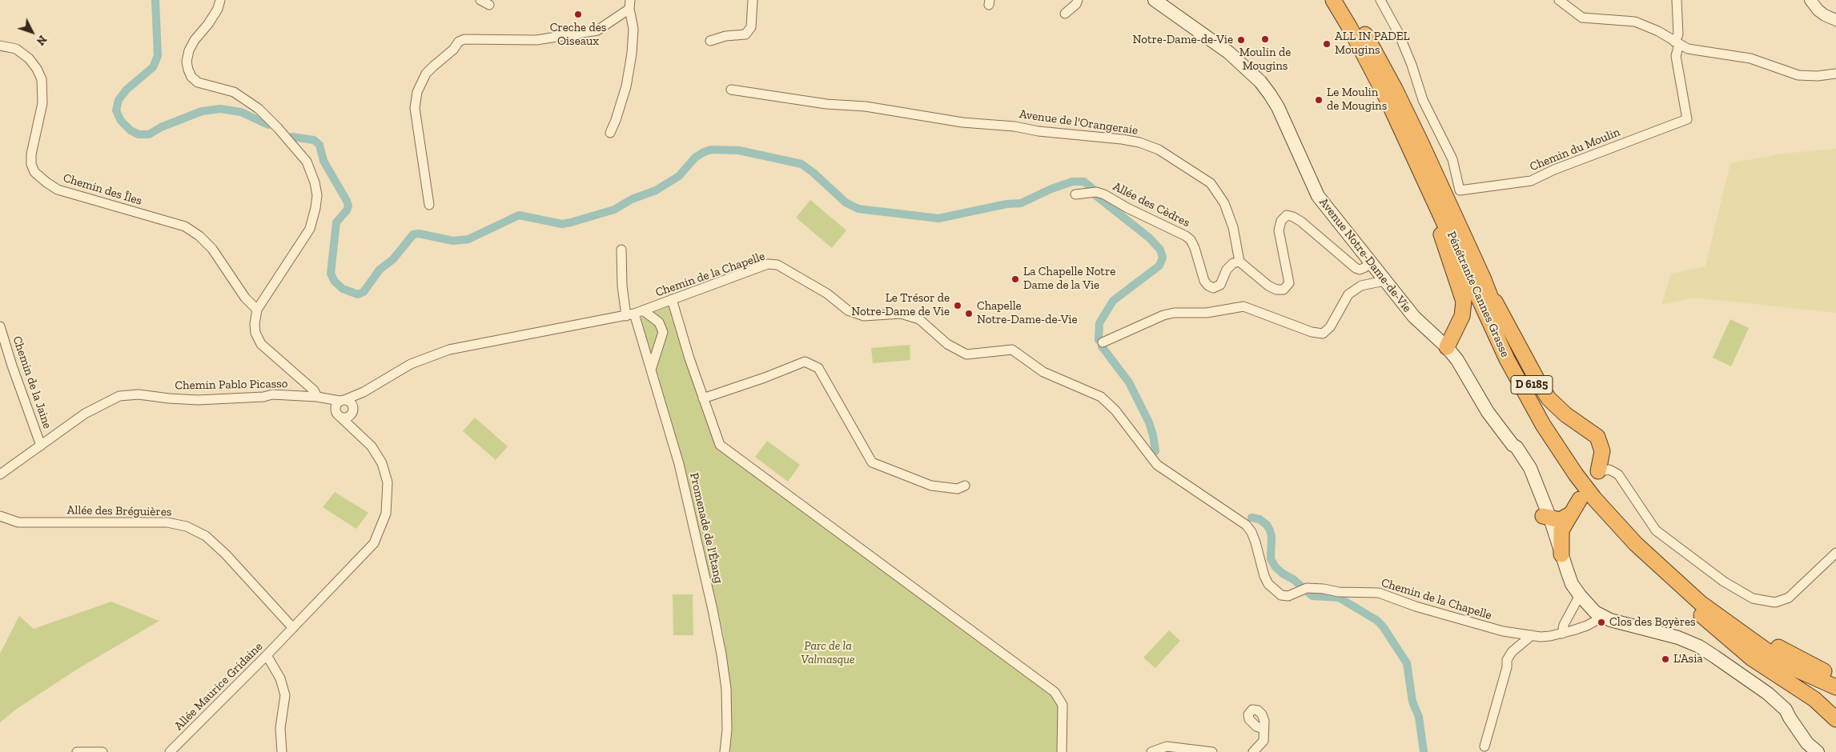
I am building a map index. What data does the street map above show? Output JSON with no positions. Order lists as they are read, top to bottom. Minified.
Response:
{"streets":{"highway":["Pénétrante Cannes Grasse","D 6185"],"main road":["Avenue Notre-Dame-de-Vie"],"street":["Avenue de l'Orangeraie","Chemin du Moulin","Chemin des Îles","Allée des Cèdres","Chemin de la Chapelle","Chemin de la Jaine","Chemin Pablo Picasso","Allée des Bréguières","Promenade de l'Étang","Allée Maurice Gridaine"]},"crossings":[["Avenue de l'Orangeraie","Allée des Cèdres"],["Avenue Notre-Dame-de-Vie","Chemin de la Chapelle"],["Chemin de la Chapelle","Chemin Pablo Picasso"],["Chemin de la Chapelle","Promenade de l'Étang"],["Chemin de la Chapelle","Allée Maurice Gridaine"],["Chemin de la Jaine","Chemin Pablo Picasso"],["Chemin Pablo Picasso","Allée Maurice Gridaine"],["Allée des Bréguières","Allée Maurice Gridaine"]],"parks":["Parc de la Valmasque"],"places":["Creche des Oiseaux","Moulin de Mougins","Notre-Dame-de-Vie","ALL IN PADEL Mougins","Le Moulin de Mougins","La Chapelle Notre Dame de la Vie","Le Trésor de Notre-Dame de Vie","Chapelle Notre-Dame-de-Vie","Clos des Boyères","L'Asia"],"north":"bottom right"}
